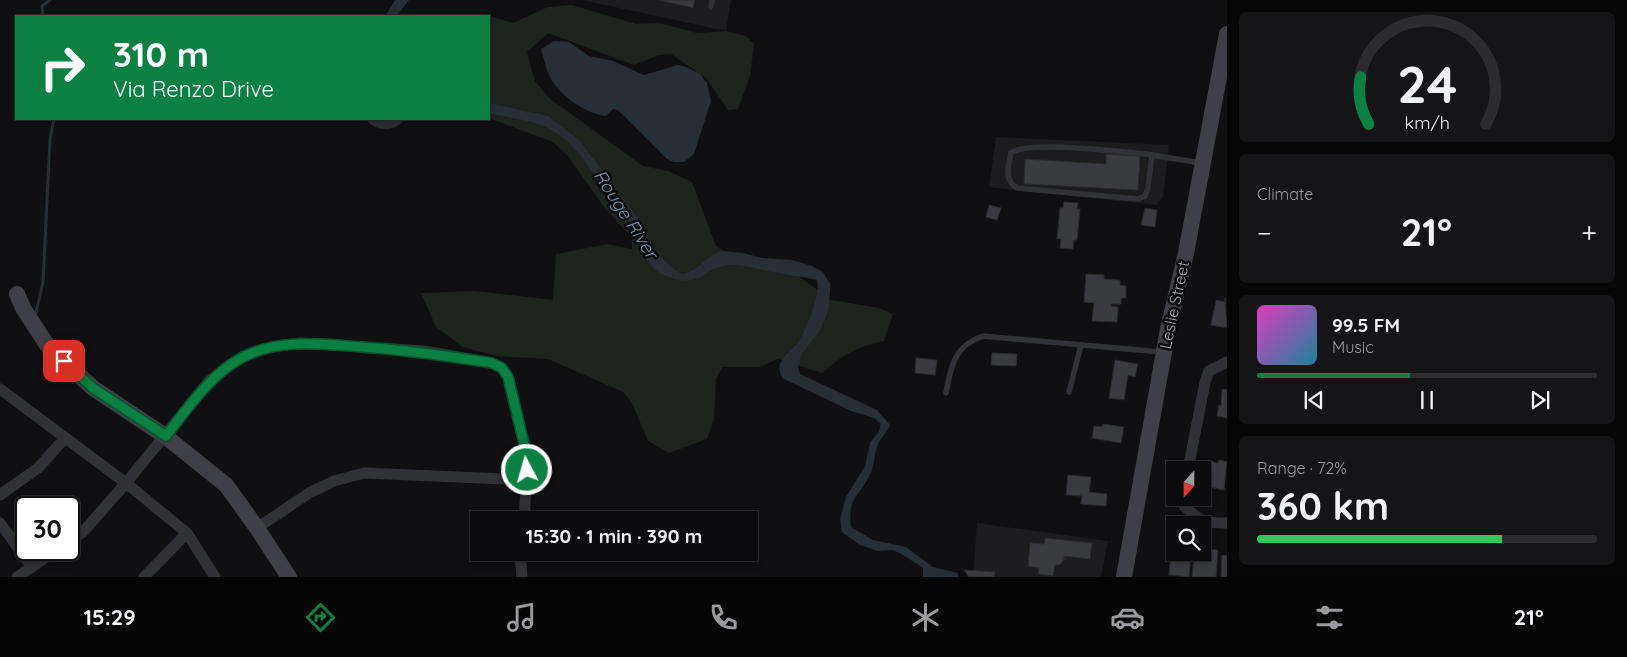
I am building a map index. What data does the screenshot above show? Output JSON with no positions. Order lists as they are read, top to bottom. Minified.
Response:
{"streets":{"main road":["Leslie Street"]},"water":["Rouge River"],"north":"bottom","page":{"turn":["310 m","Via Renzo Drive"],"tile":["Climate",["Range · 72%","360 km"]],"heat":["−","21°","+"],"song":["99.5 FM","Music"],"limit":"30","trip":"15:30 · 1 min · 390 m","tabs":["15:29","21°"],"gauge":["24","km/h"]}}
